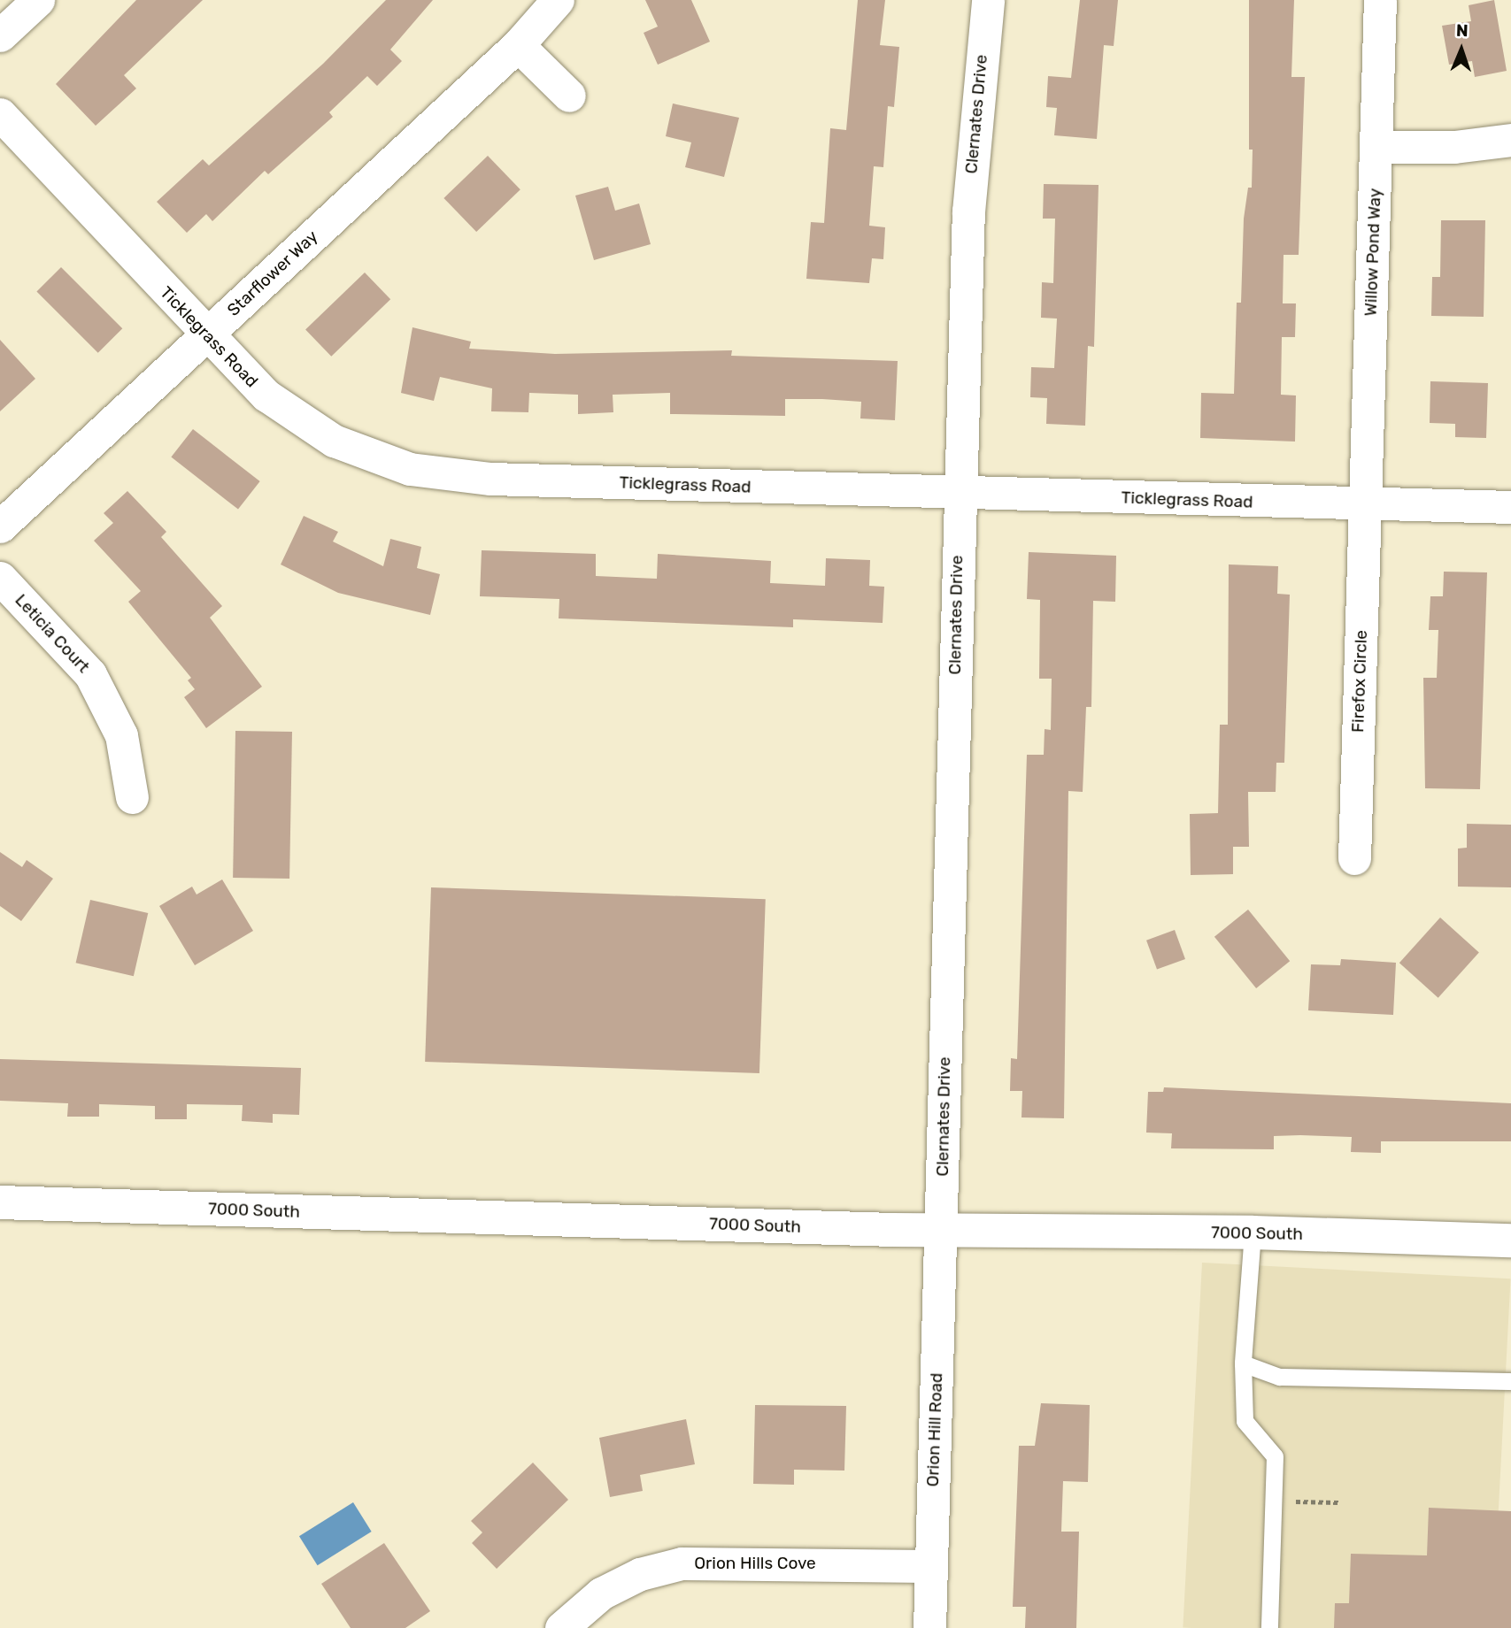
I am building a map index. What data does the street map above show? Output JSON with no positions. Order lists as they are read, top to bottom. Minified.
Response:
{"streets":{"street":["Clernates Drive","Willow Pond Way","Starflower Way","Ticklegrass Road","Leticia Court","Firefox Circle","7000 South","Orion Hill Road","Orion Hills Cove"]},"crossings":[["Clernates Drive","Ticklegrass Road"],["Clernates Drive","7000 South"],["Clernates Drive","Orion Hill Road"],["Willow Pond Way","Ticklegrass Road"],["Willow Pond Way","Firefox Circle"],["Starflower Way","Ticklegrass Road"],["Ticklegrass Road","Firefox Circle"],["7000 South","Orion Hill Road"],["Orion Hill Road","Orion Hills Cove"]],"north":"top"}
